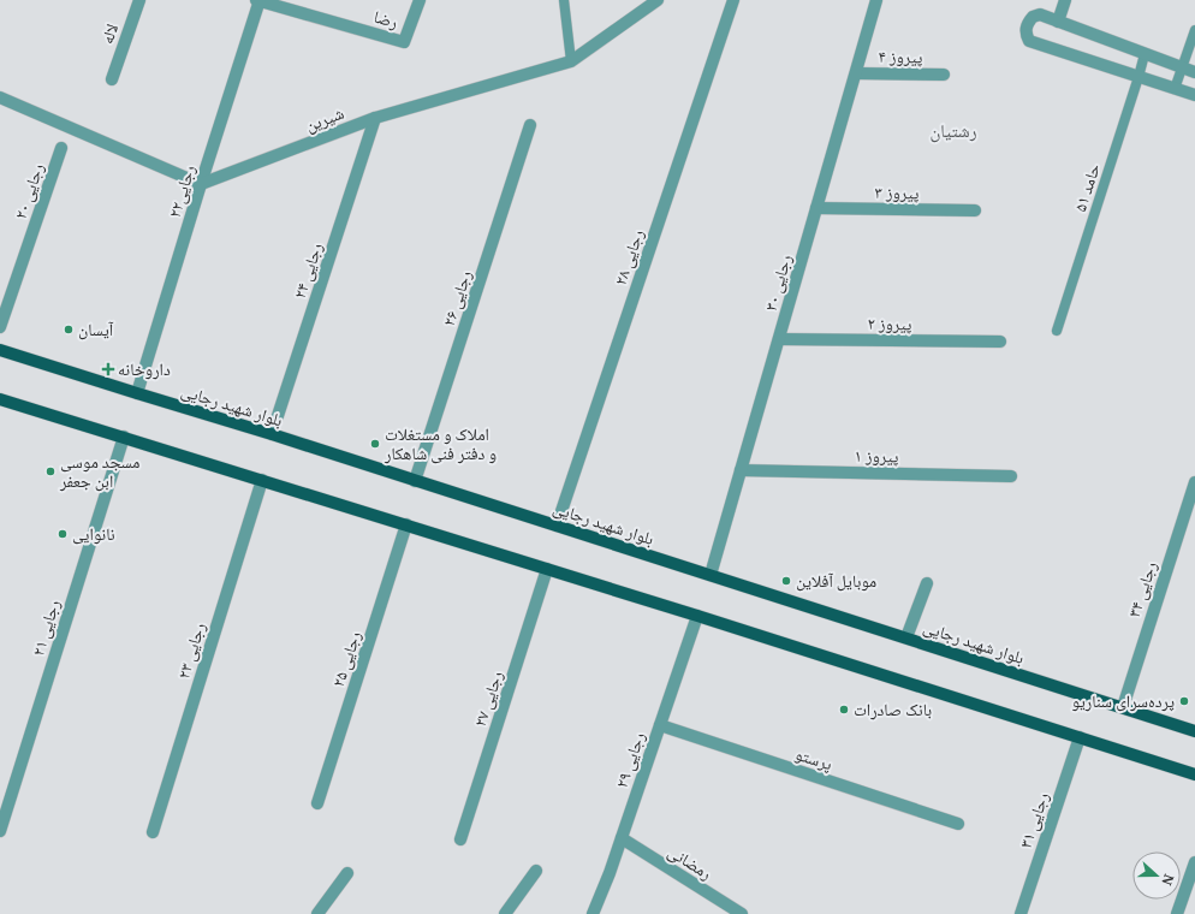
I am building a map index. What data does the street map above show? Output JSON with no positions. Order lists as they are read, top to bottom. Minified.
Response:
{"streets":{"main road":["بلوار شهید رجایی"],"street":["رضا","لاله","پیروز ۴","شیرین","رجایی ۲۰","۲۲رجایی","پیروز ۳","رجایی ۲۸","رجایی ۲۴","رجایی ۳۰","رجایی ۲۶","پیروز ۲","پیروز ۱","رجایی ۳۴","رجایی ۲۱","رجایی ۲۳","رجایی ۲۵","رجایی ۲۷","پرستو","رجایی ۲۹","رجایی ۳۱","رمضانی"],"lane":["حامد ۵۱"]},"crossings":[["رضا","۲۲رجایی"],["پیروز ۴","رجایی ۳۰"],["شیرین","۲۲رجایی"],["شیرین","رجایی ۲۴"],["۲۲رجایی","بلوار شهید رجایی"],["پیروز ۳","رجایی ۳۰"],["رجایی ۲۸","بلوار شهید رجایی"],["رجایی ۲۴","بلوار شهید رجایی"],["رجایی ۳۰","پیروز ۲"],["رجایی ۳۰","بلوار شهید رجایی"],["رجایی ۳۰","پیروز ۱"],["رجایی ۲۶","بلوار شهید رجایی"],["بلوار شهید رجایی","رجایی ۳۴"],["پرستو","رجایی ۲۹"],["رجایی ۲۹","رمضانی"]],"districts":["رشتیان"],"places":{"other":["آیسان","املاک و مستغلات و دفتر فنی شاهکار","مسجد موسی ابن جعفر","نانوایی","موبایل آفلاین","پرده‌سرای سناریو","بانک صادرات"],"health":["داروخانه"]},"north":"right"}
